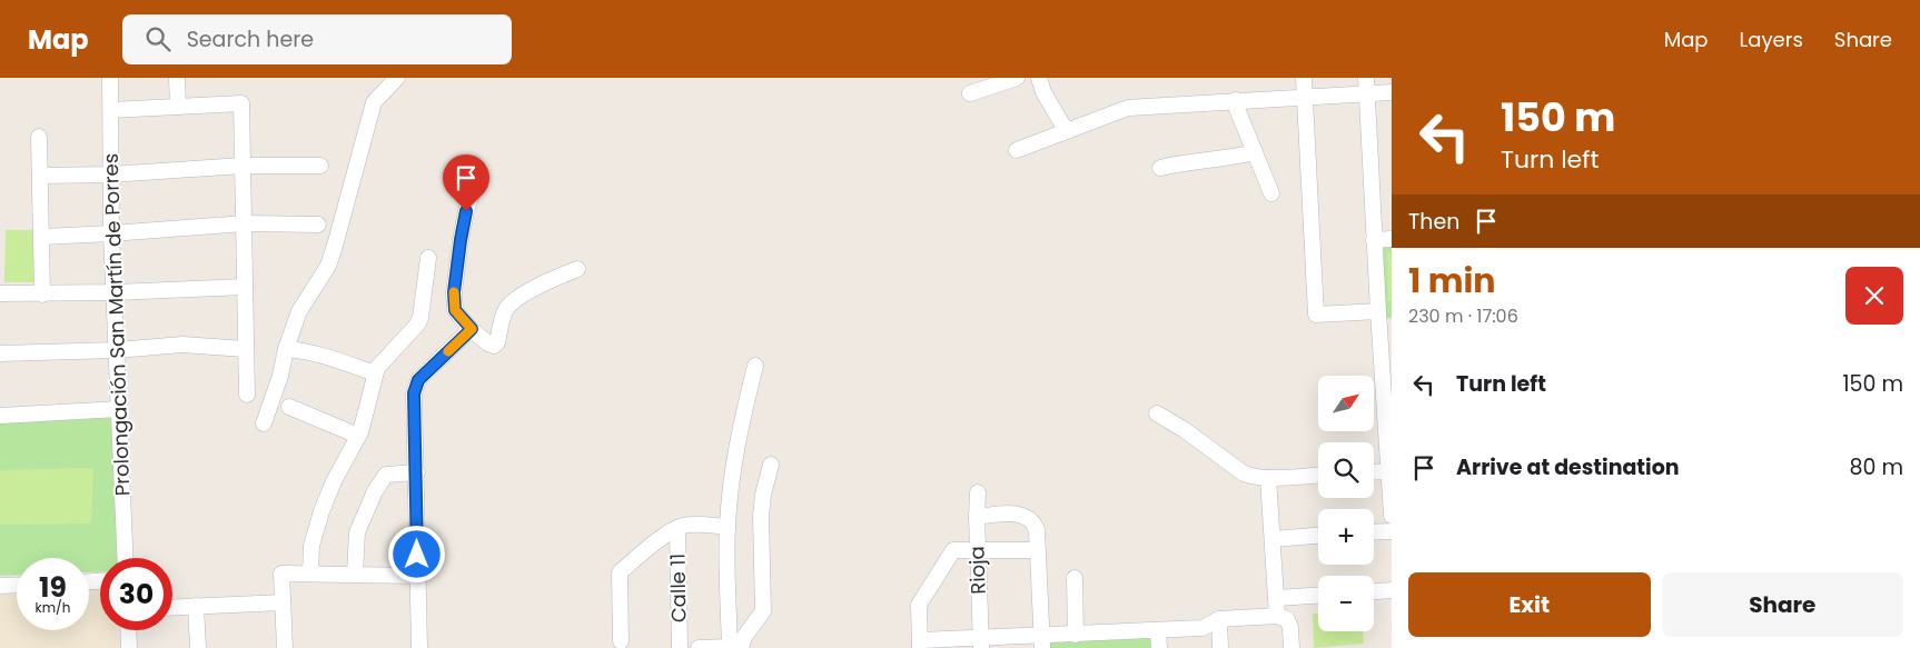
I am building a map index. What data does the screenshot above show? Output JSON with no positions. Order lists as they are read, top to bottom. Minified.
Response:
{"streets":{"street":["Prolongación San Martín de Porres","Rioja","Calle 11"]},"north":"top right","page":{"header":"Map","search":"Search here","nav":["Map","Layers","Share"],"turn":["150 m","Turn left"],"then":"Then","heading":["1 min","230 m · 17:06"],"list":[{"name":"Turn left","value":"150 m"},{"name":"Arrive at destination","value":"80 m"}],"map_buttons":["+","−"],"speed":"19 km/h","limit":"30","buttons":["Exit","Share"]}}
